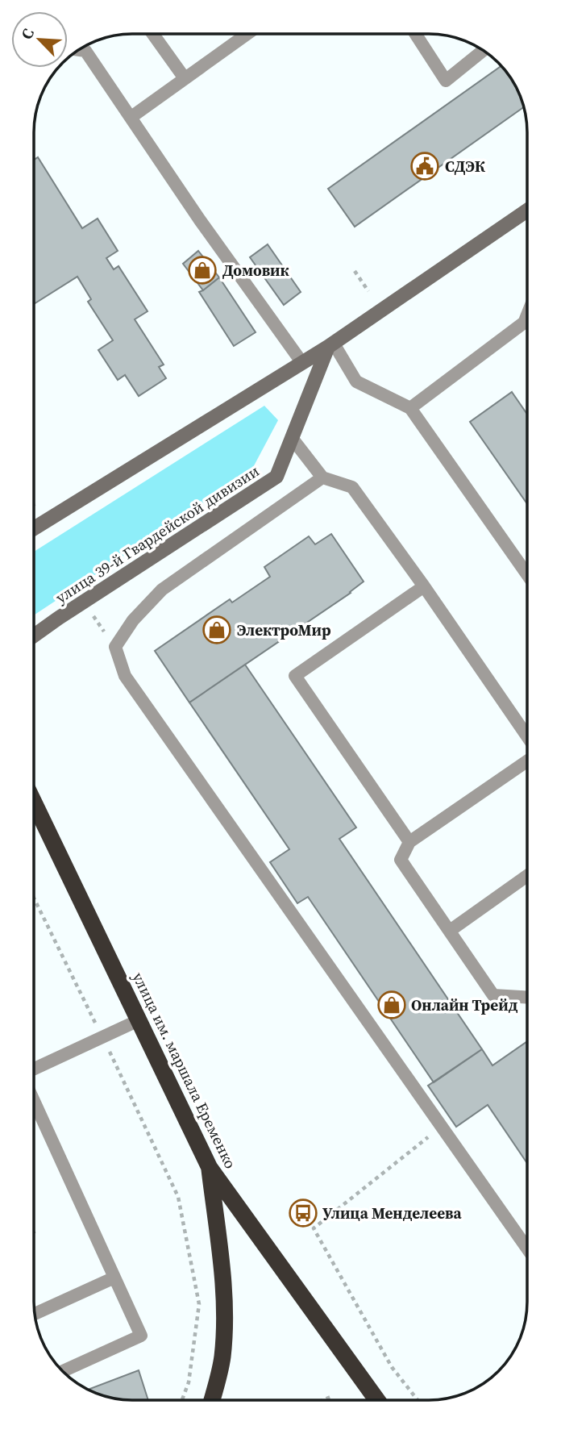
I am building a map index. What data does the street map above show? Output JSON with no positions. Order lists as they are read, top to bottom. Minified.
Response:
{"streets":{"highway":["улица им. маршала Еременко"],"main road":["улица 39-й Гвардейской дивизии"]},"places":{"public building":["СДЭК"],"shop":["Домовик","ЭлектроМир","Онлайн Трейд"],"bus stop":["Улица Менделеева"]},"north":"top left"}
